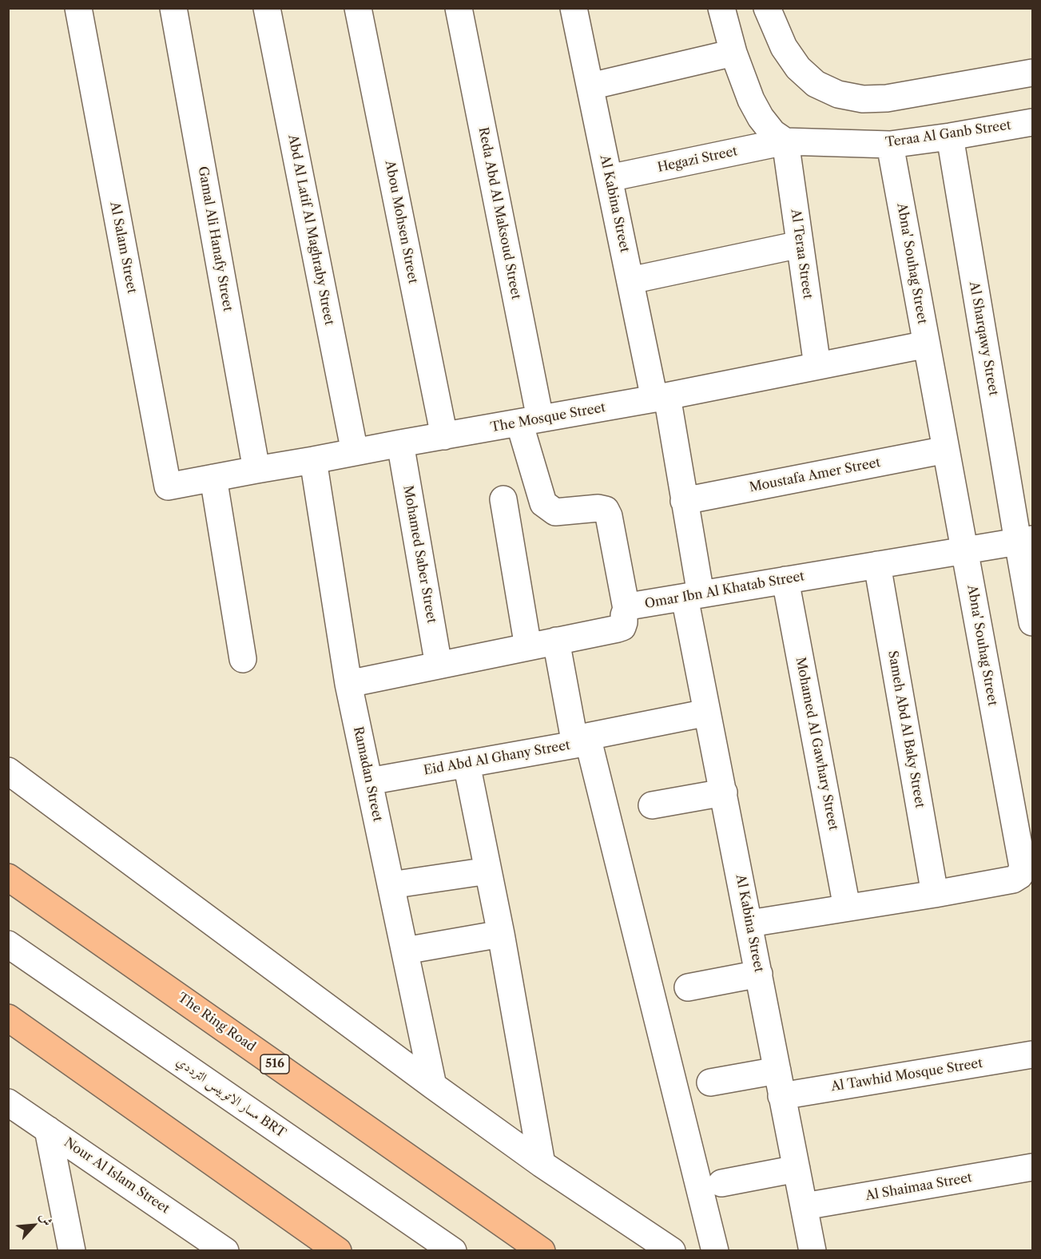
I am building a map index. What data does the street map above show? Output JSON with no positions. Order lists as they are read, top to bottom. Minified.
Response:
{"streets":{"highway":["The Ring Road","516"],"street":["Teraa Al Ganb Street","Hegazi Street","Al Kabina Street","Reda Abd Al Maksoud Street","Abou Mohsen Street","Abd Al Latif Al Maghraby Street","Gamal Ali Hanafy Street","Al Salam Street","Al Teraa Street","Abna' Souhag Street","Al Sharqawy Street","The Mosque Street","Moustafa Amer Street","Mohamed Saber Street","Omar Ibn Al Khatab Street","Sameh Abd Al Baky Street","Mohamed Al Gawhary Street","Eid Abd Al Ghany Street","Ramadan Street","Al Tawhid Mosque Street","مسار الاتوبيس الترددي BRT","Nour Al Islam Street","Al Shaimaa Street"]},"crossings":[["Teraa Al Ganb Street","Hegazi Street"],["Teraa Al Ganb Street","Al Teraa Street"],["Teraa Al Ganb Street","Abna' Souhag Street"],["Teraa Al Ganb Street","Al Sharqawy Street"],["Hegazi Street","Al Kabina Street"],["Hegazi Street","Al Teraa Street"],["Al Kabina Street","Abna' Souhag Street"],["Al Kabina Street","The Mosque Street"],["Al Kabina Street","Moustafa Amer Street"],["Al Kabina Street","Omar Ibn Al Khatab Street"],["Al Kabina Street","Eid Abd Al Ghany Street"],["Al Kabina Street","Al Tawhid Mosque Street"],["Al Kabina Street","Al Shaimaa Street"],["Reda Abd Al Maksoud Street","The Mosque Street"],["Reda Abd Al Maksoud Street","Omar Ibn Al Khatab Street"],["Abou Mohsen Street","The Mosque Street"],["Abd Al Latif Al Maghraby Street","The Mosque Street"],["Gamal Ali Hanafy Street","The Mosque Street"],["Al Salam Street","The Mosque Street"],["Al Teraa Street","The Mosque Street"],["Abna' Souhag Street","The Mosque Street"],["Abna' Souhag Street","Moustafa Amer Street"],["Abna' Souhag Street","Omar Ibn Al Khatab Street"],["Abna' Souhag Street","Sameh Abd Al Baky Street"],["Abna' Souhag Street","Mohamed Al Gawhary Street"],["Al Sharqawy Street","Omar Ibn Al Khatab Street"],["The Mosque Street","Mohamed Saber Street"],["The Mosque Street","Ramadan Street"],["Mohamed Saber Street","Omar Ibn Al Khatab Street"],["Omar Ibn Al Khatab Street","Sameh Abd Al Baky Street"],["Omar Ibn Al Khatab Street","Mohamed Al Gawhary Street"],["Omar Ibn Al Khatab Street","Ramadan Street"],["Eid Abd Al Ghany Street","Ramadan Street"]],"north":"top right"}
